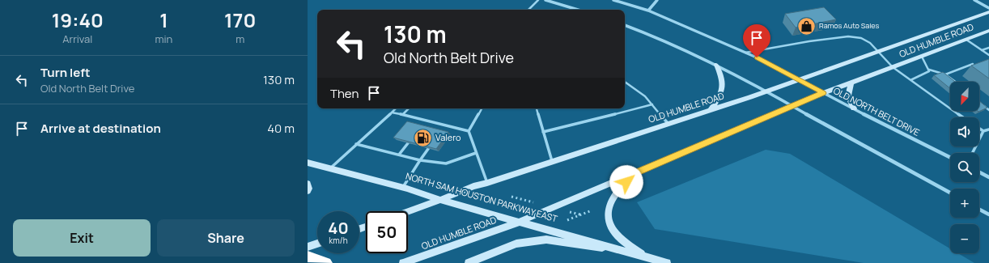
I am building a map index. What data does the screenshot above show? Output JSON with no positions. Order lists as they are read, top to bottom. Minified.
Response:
{"streets":{"main road":["OLD HUMBLE ROAD","NORTH SAM HOUSTON PARKWAY EAST"],"street":["OLD NORTH BELT DRIVE"]},"crossings":[["OLD HUMBLE ROAD","OLD NORTH BELT DRIVE"],["OLD HUMBLE ROAD","NORTH SAM HOUSTON PARKWAY EAST"]],"places":{"shop":["Ramos Auto Sales"],"fuel station":["Valero"]},"north":"bottom left","page":{"eta":["19:40","Arrival","1","min","170","m"],"turn":["130 m","Old North Belt Drive"],"list":[{"name":"Turn left","note":"Old North Belt Drive","value":"130 m"},{"name":"Arrive at destination","value":"40 m"}],"then":"Then","map_buttons":["+","−"],"speed":"40 km/h","limit":"50","buttons":["Exit","Share"]}}
